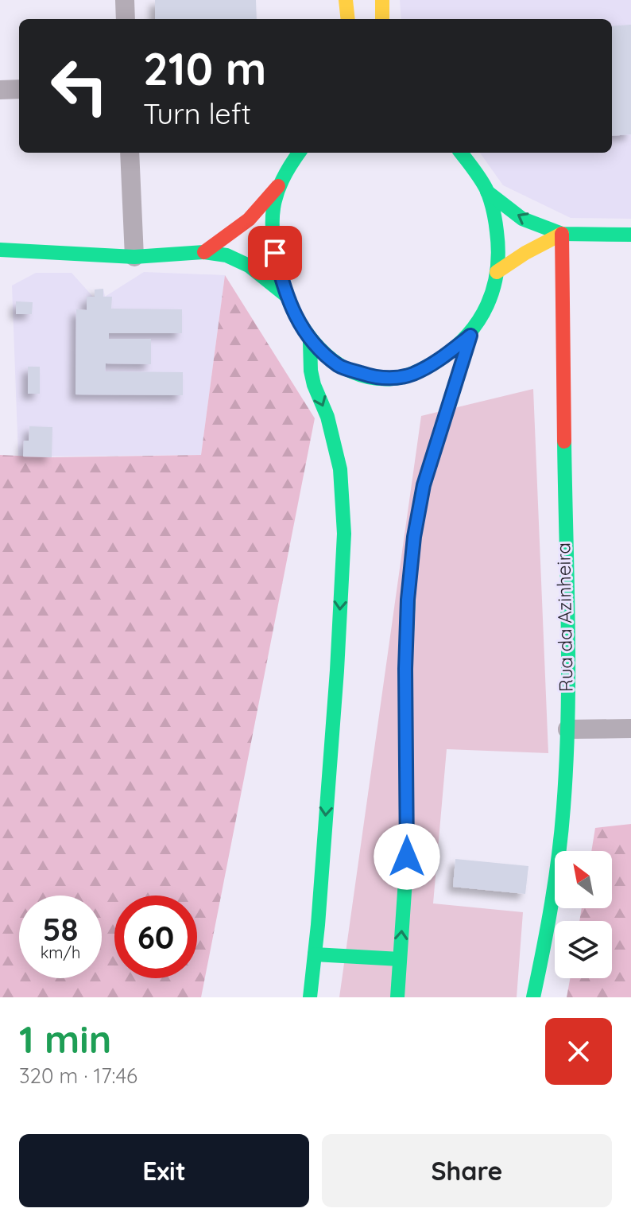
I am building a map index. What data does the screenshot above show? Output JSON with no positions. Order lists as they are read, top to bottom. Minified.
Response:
{"streets":{"main road":["Rua da Azinheira"]},"north":"top left","page":{"turn":["210 m","Turn left"],"speed":"58 km/h","limit":"60","heading":["1 min","320 m · 17:46"],"buttons":["Exit","Share"]}}
